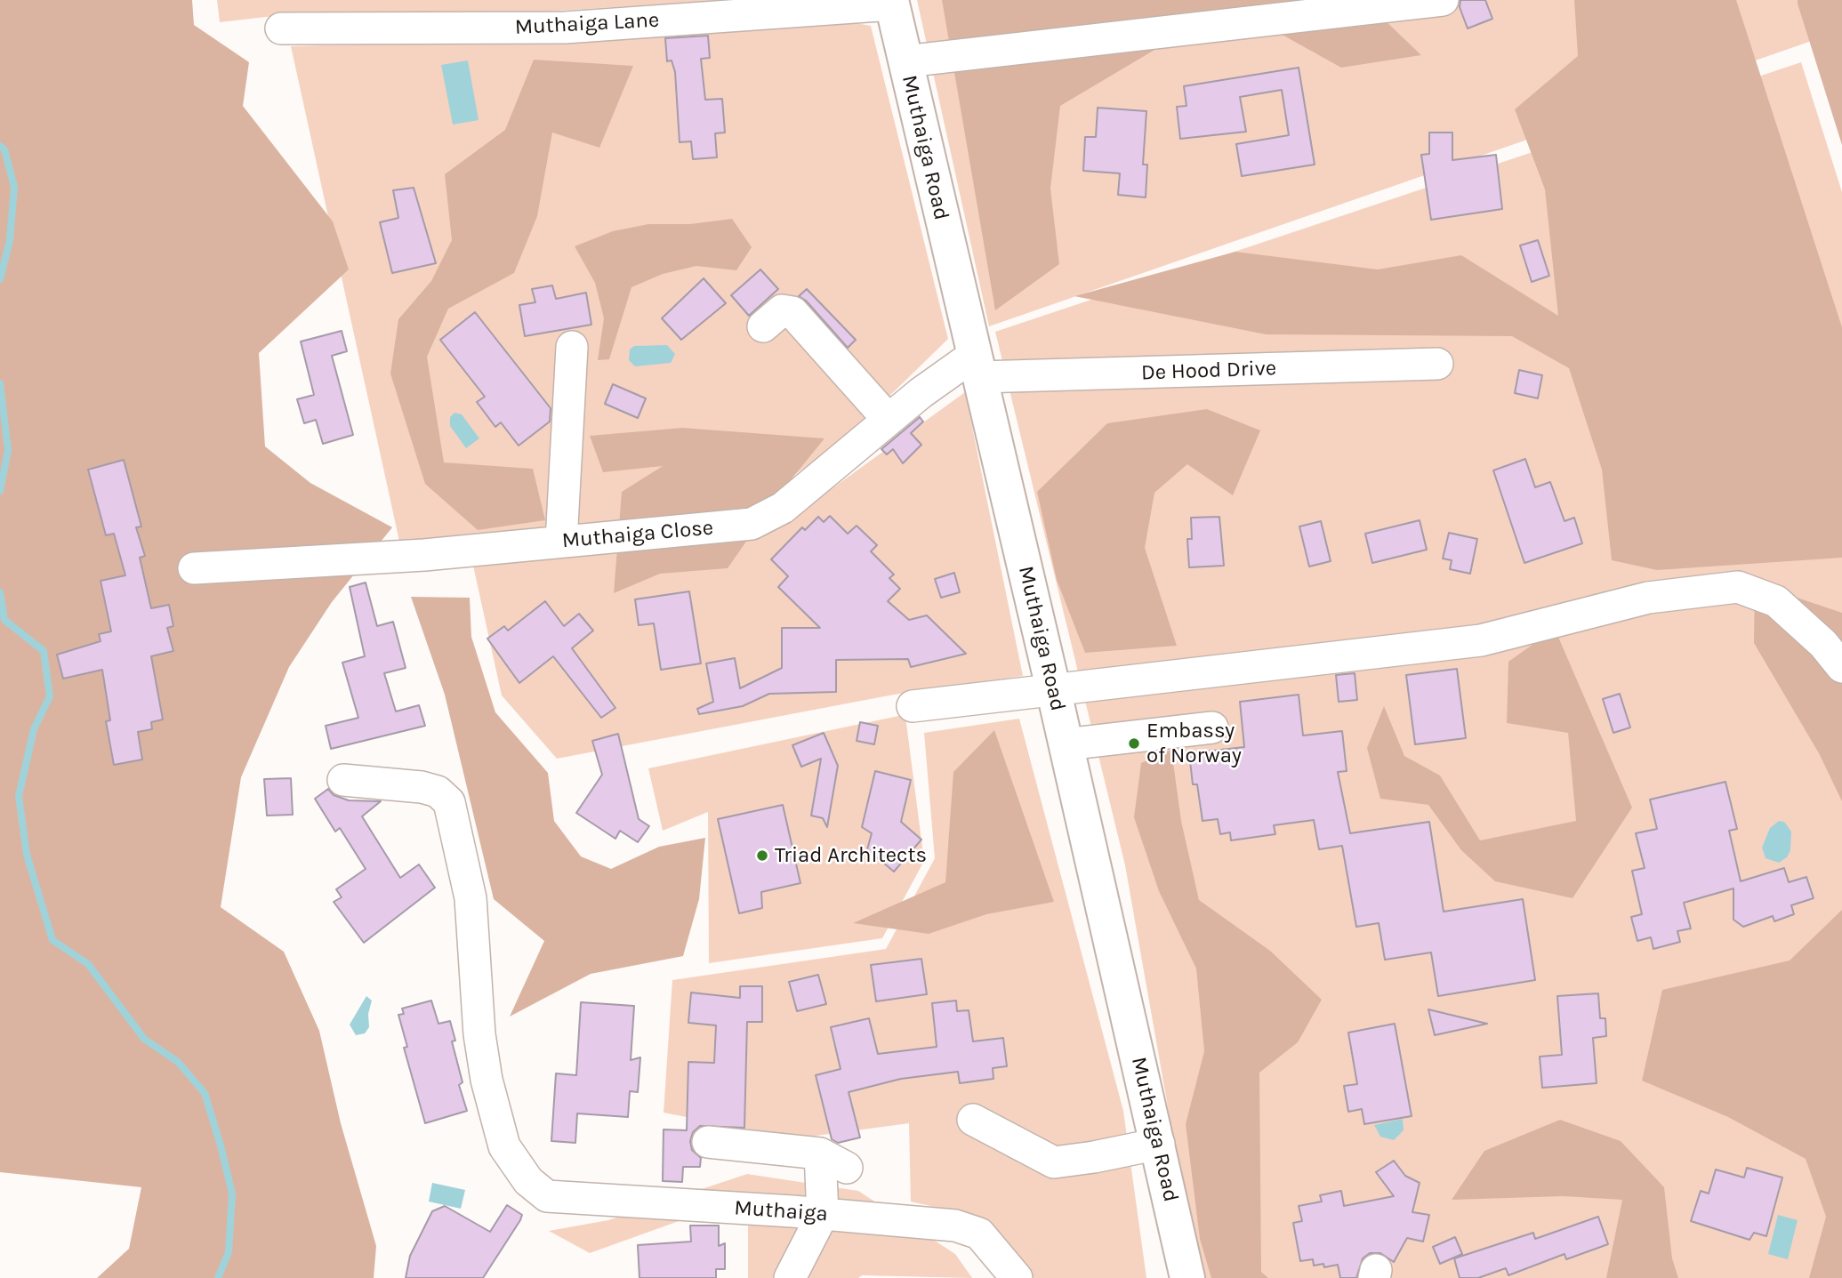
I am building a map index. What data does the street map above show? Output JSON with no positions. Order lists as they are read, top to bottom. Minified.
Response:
{"streets":{"main road":["Muthaiga Road"],"street":["Muthaiga Lane","De Hood Drive","Muthaiga Close","Muthaiga"]},"crossings":[["Muthaiga Lane","Muthaiga Road"],["Muthaiga Road","De Hood Drive"],["Muthaiga Road","Muthaiga Close"],["De Hood Drive","Muthaiga Close"]],"places":["Embassy of Norway","Triad Architects"]}
